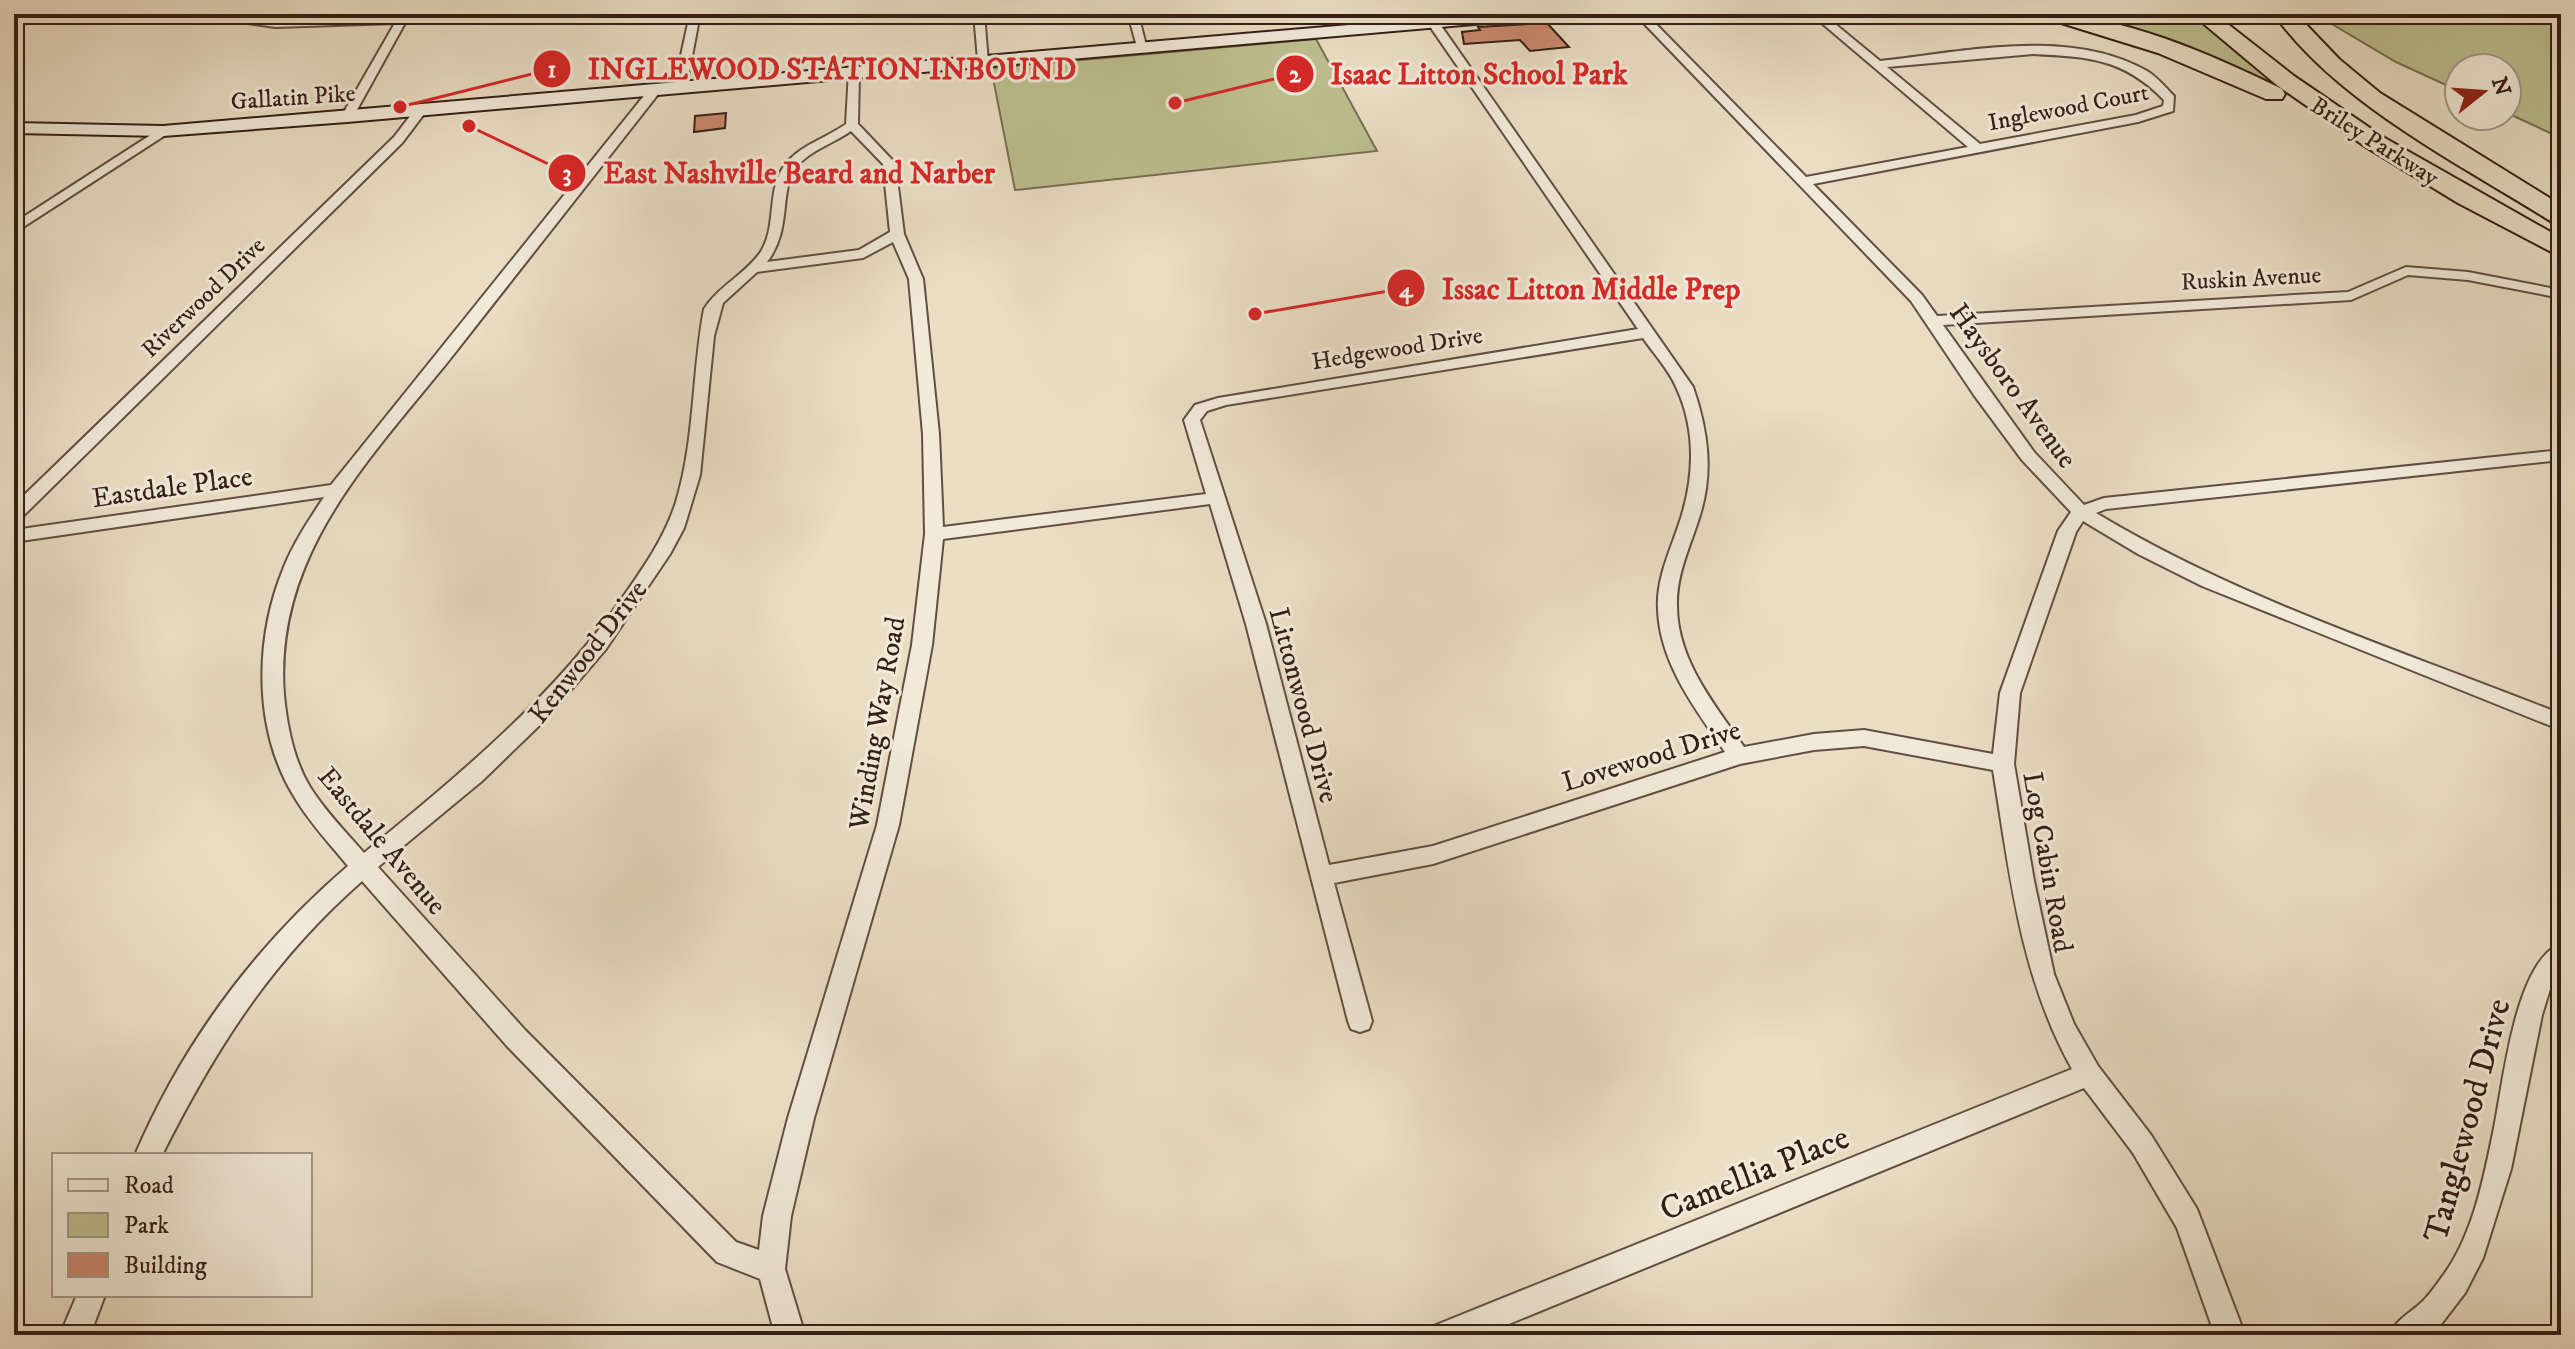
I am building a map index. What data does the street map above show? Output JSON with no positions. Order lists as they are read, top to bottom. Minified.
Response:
{"streets":{"highway":["Briley Parkway"],"main road":["Gallatin Pike"],"street":["Inglewood Court","Ruskin Avenue","Riverwood Drive","Hedgewood Drive","Haysboro Avenue","Eastdale Place","Kenwood Drive","Littonwood Drive","Winding Way Road","Lovewood Drive","Eastdale Avenue","Log Cabin Road","Tanglewood Drive","Camellia Place"]},"crossings":[["Gallatin Pike","Riverwood Drive"],["Gallatin Pike","Eastdale Avenue"],["Inglewood Court","Haysboro Avenue"],["Ruskin Avenue","Haysboro Avenue"],["Hedgewood Drive","Littonwood Drive"],["Haysboro Avenue","Log Cabin Road"],["Eastdale Place","Eastdale Avenue"],["Kenwood Drive","Winding Way Road"],["Kenwood Drive","Eastdale Avenue"],["Littonwood Drive","Lovewood Drive"],["Winding Way Road","Eastdale Avenue"],["Lovewood Drive","Log Cabin Road"],["Log Cabin Road","Camellia Place"]],"places":["Isaac Litton School Park","INGLEWOOD STATION INBOUND","East Nashville Beard and Narber","Issac Litton Middle Prep"],"legend":["Road","Park","Building"],"north":"right"}
